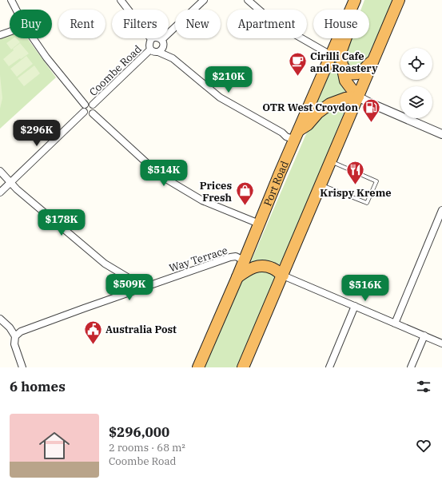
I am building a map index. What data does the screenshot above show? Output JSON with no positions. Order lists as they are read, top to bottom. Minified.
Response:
{"streets":{"highway":["Port Road"],"street":["Coombe Road","Way Terrace"]},"crossings":[["Port Road","Way Terrace"]],"places":{"cafe":["Cirilli Cafe and Roastery"],"fuel station":["OTR West Croydon"],"restaurant":["Krispy Kreme"],"shop":["Prices Fresh"],"public building":["Australia Post"]},"page":{"chip":["Buy","Rent","Filters","New","Apartment","House"],"price":["$210K","$296K","$514K","$178K","$509K","$516K"],"heading":"6 homes","list":[{"name":"$296,000","note":"2 rooms · 68 m² · Coombe Road"}]}}
